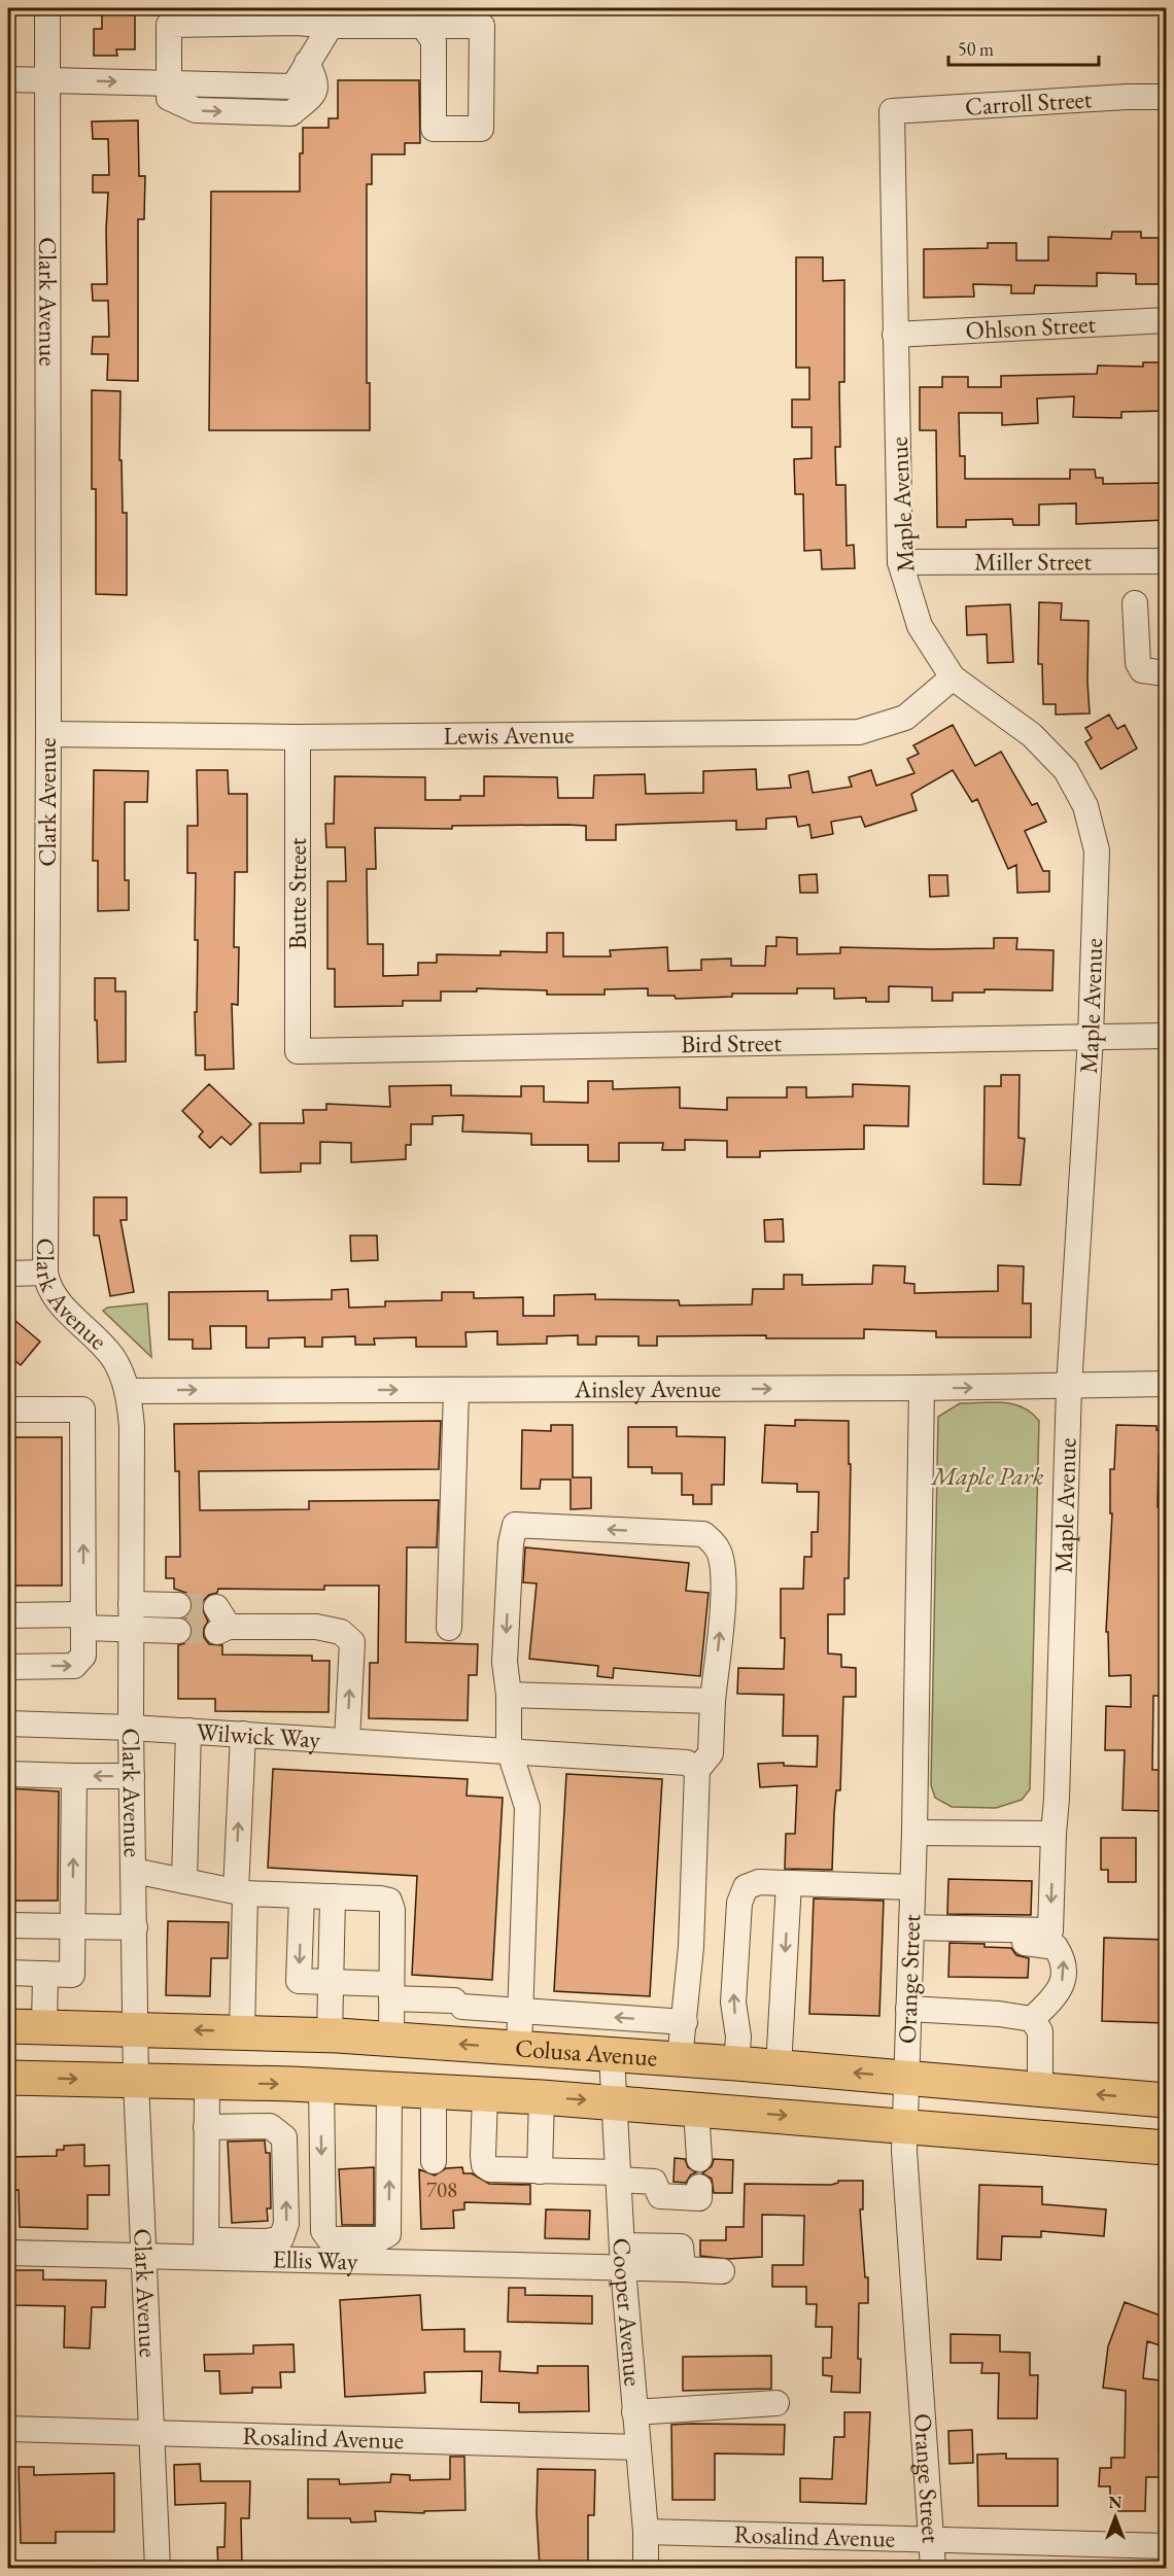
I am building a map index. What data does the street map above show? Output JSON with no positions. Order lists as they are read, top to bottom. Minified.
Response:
{"streets":{"highway":["Colusa Avenue"],"street":["Carroll Street","Clark Avenue","Ohlson Street","Maple Avenue","Miller Street","Lewis Avenue","Butte Street","Bird Street","Ainsley Avenue","Wilwick Way","Orange Street","Ellis Way","Cooper Avenue","Rosalind Avenue"]},"crossings":[["Carroll Street","Maple Avenue"],["Clark Avenue","Lewis Avenue"],["Clark Avenue","Ainsley Avenue"],["Clark Avenue","Wilwick Way"],["Clark Avenue","Colusa Avenue"],["Clark Avenue","Ellis Way"],["Clark Avenue","Rosalind Avenue"],["Ohlson Street","Maple Avenue"],["Maple Avenue","Miller Street"],["Maple Avenue","Lewis Avenue"],["Maple Avenue","Bird Street"],["Maple Avenue","Ainsley Avenue"],["Maple Avenue","Orange Street"],["Lewis Avenue","Butte Street"],["Butte Street","Bird Street"],["Ainsley Avenue","Orange Street"],["Orange Street","Colusa Avenue"],["Orange Street","Rosalind Avenue"],["Colusa Avenue","Cooper Avenue"],["Ellis Way","Cooper Avenue"],["Cooper Avenue","Rosalind Avenue"]],"one_way":["Ainsley Avenue"],"parks":["Maple Park"],"house_numbers":["708"],"scale_bar":"50 m","north":"top"}
